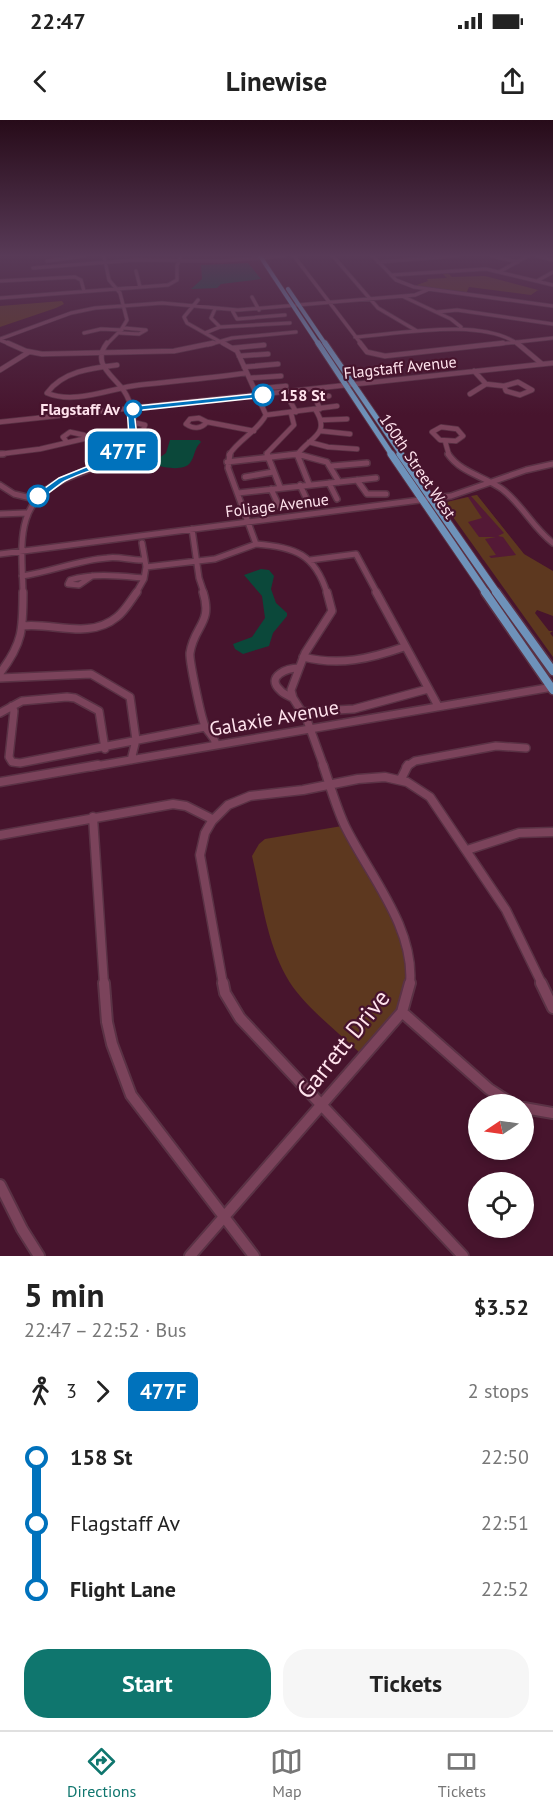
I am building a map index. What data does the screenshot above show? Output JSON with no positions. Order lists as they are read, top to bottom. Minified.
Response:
{"streets":{"main road":["160th Street West"],"street":["Flagstaff Avenue","Foliage Avenue","Galaxie Avenue","Garrett Drive"]},"crossings":[["Flagstaff Avenue","160th Street West"],["160th Street West","Foliage Avenue"],["160th Street West","Galaxie Avenue"],["Galaxie Avenue","Garrett Drive"]],"places":["158 St","Flagstaff Av"],"lines":["bus line 477F"],"north":"left","page":{"status":"22:47","header":"Linewise","on_map":"477F","heading":["5 min","22:47 – 22:52 · Bus","$3.52"],"legs":["3","477F","2 stops"],"list":[{"name":"158 St","value":"22:50"},{"name":"Flagstaff Av","value":"22:51"},{"name":"Flight Lane","value":"22:52"}],"buttons":["Start","Tickets"],"tabs":["Directions","Map","Tickets"]}}
